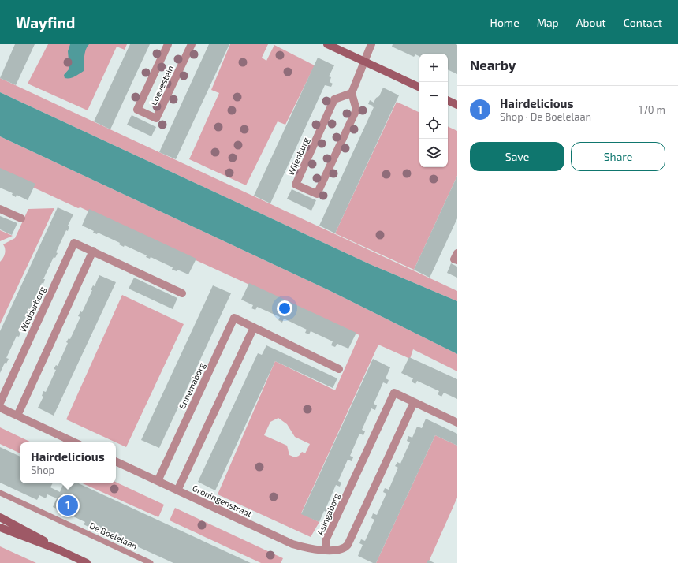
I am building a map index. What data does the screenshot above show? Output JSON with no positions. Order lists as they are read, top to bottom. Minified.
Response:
{"streets":{"street":["Loevestein","Wijenburg","Wedderborg","Ennemaborg","Groningenstraat","Asingaborg"],"lane":["De Boelelaan"]},"crossings":[["Ennemaborg","Groningenstraat"],["Groningenstraat","Asingaborg"]],"page":{"header":"Wayfind","nav":["Home","Map","About","Contact"],"heading":"Nearby","map_buttons":["+","−"],"list":[{"mark":"1","name":"Hairdelicious","note":"Shop · De Boelelaan","value":"170 m"}],"buttons":["Save","Share"],"popup":["Hairdelicious","Shop"],"pins":"1"}}
